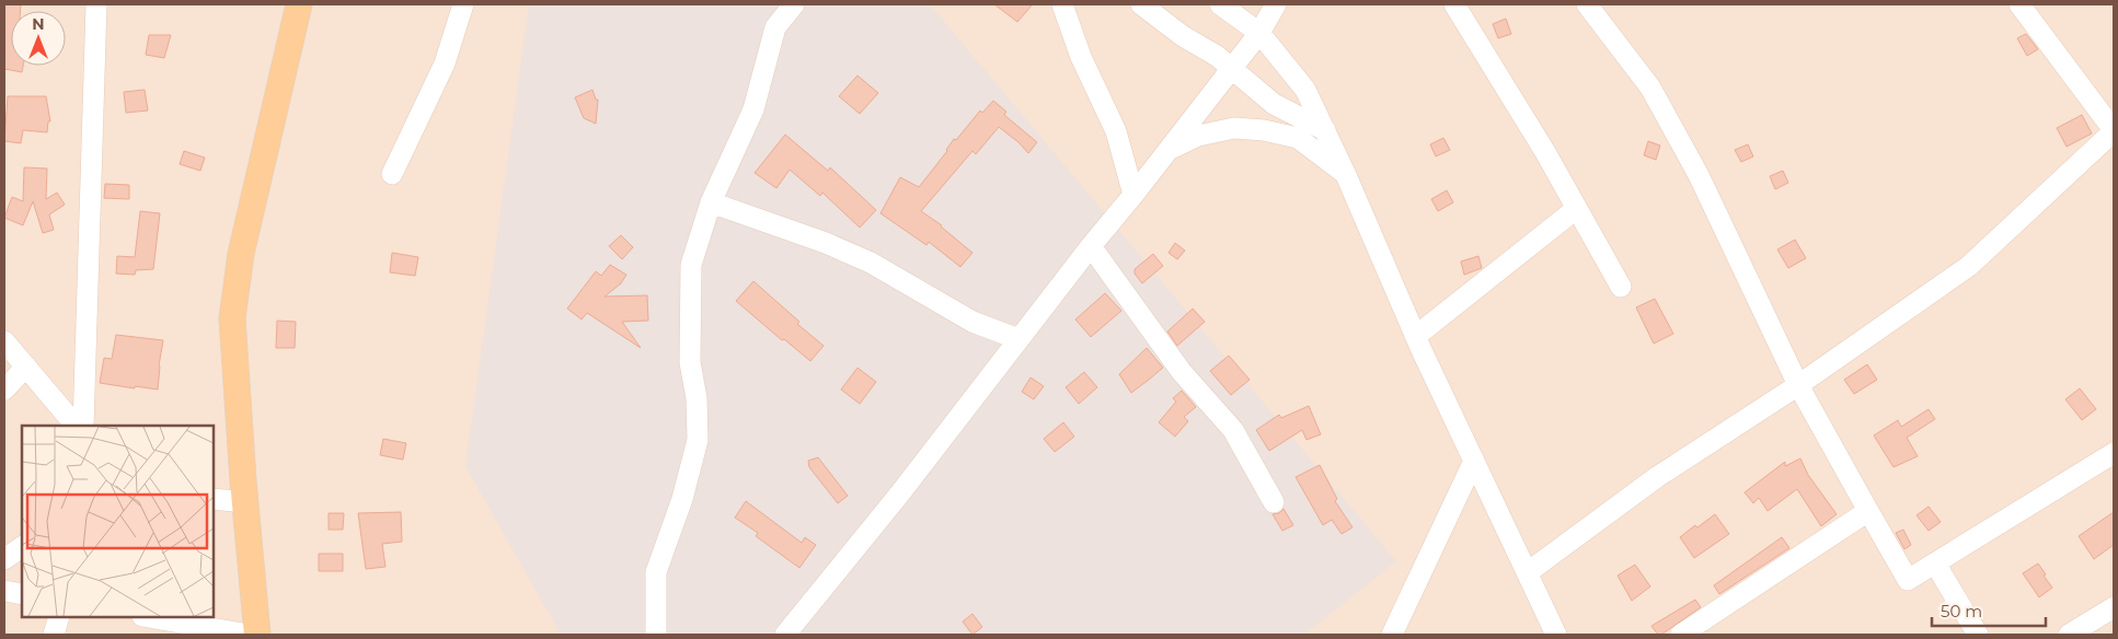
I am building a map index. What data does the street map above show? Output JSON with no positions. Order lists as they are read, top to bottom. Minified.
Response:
{"scale_bar":"50 m","north":"top"}
